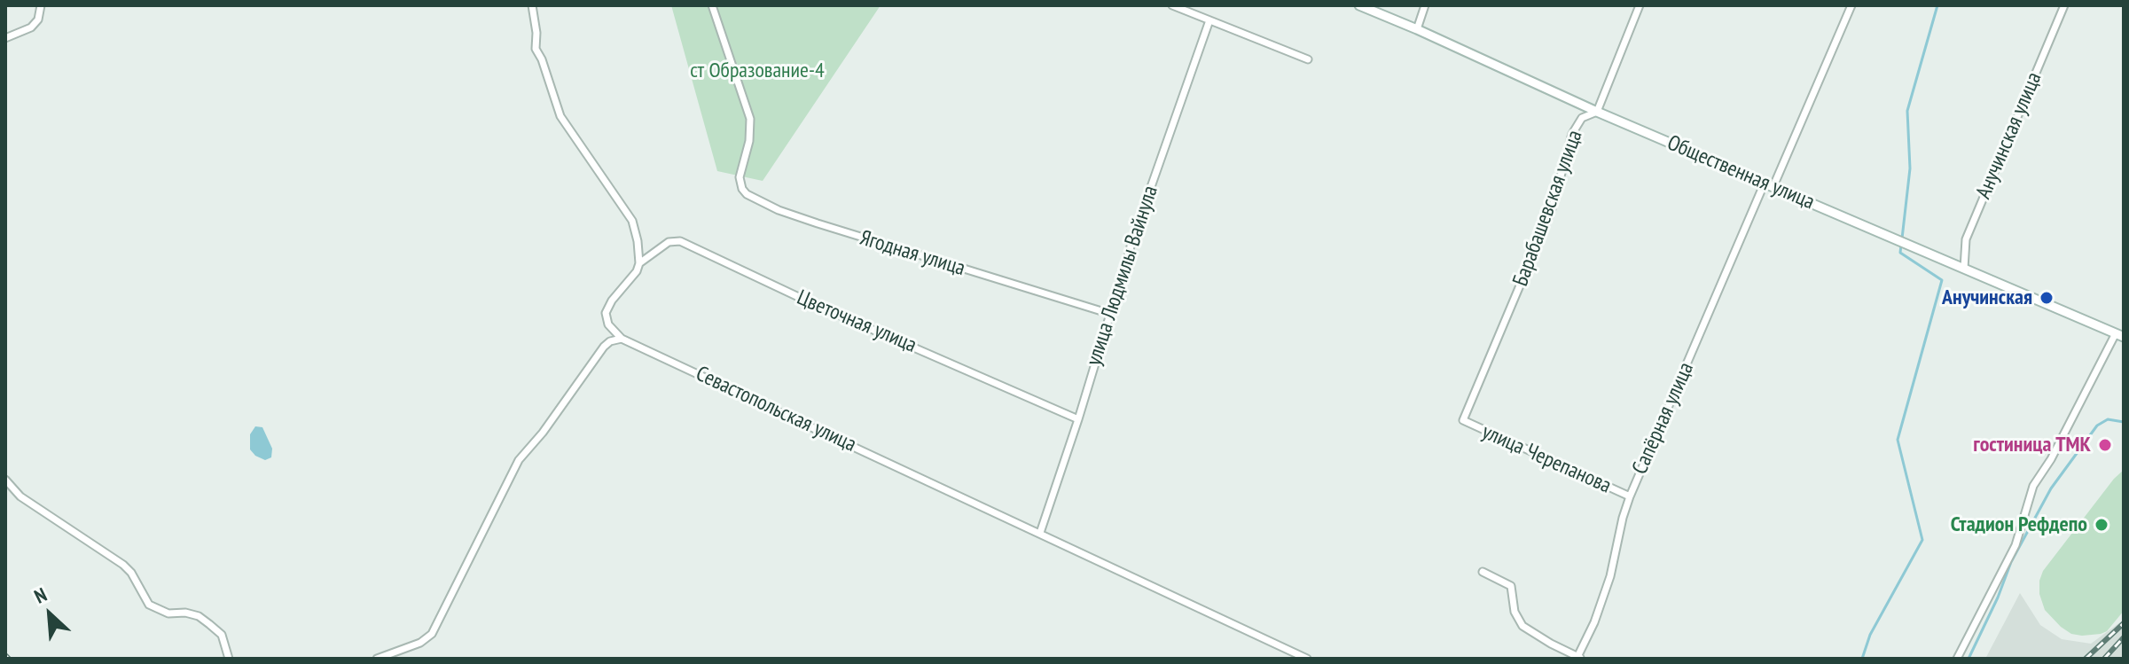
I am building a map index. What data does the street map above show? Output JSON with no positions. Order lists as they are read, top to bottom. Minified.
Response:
{"streets":{"main road":["Общественная улица"],"street":["Анучинская улица","Барабашевская улица","Ягодная улица","улица Людмилы Вайнула","Цветочная улица","Севастопольская улица","Сапёрная улица","улица Черепанова"]},"crossings":[["Анучинская улица","Общественная улица"],["Общественная улица","Барабашевская улица"],["Общественная улица","Сапёрная улица"],["Барабашевская улица","улица Черепанова"],["Ягодная улица","улица Людмилы Вайнула"],["улица Людмилы Вайнула","Цветочная улица"],["улица Людмилы Вайнула","Севастопольская улица"],["Сапёрная улица","улица Черепанова"]],"parks":["ст Образование-4"],"places":["Анучинская","гостиница ТМК","Стадион Рефдепо"],"north":"top left"}
